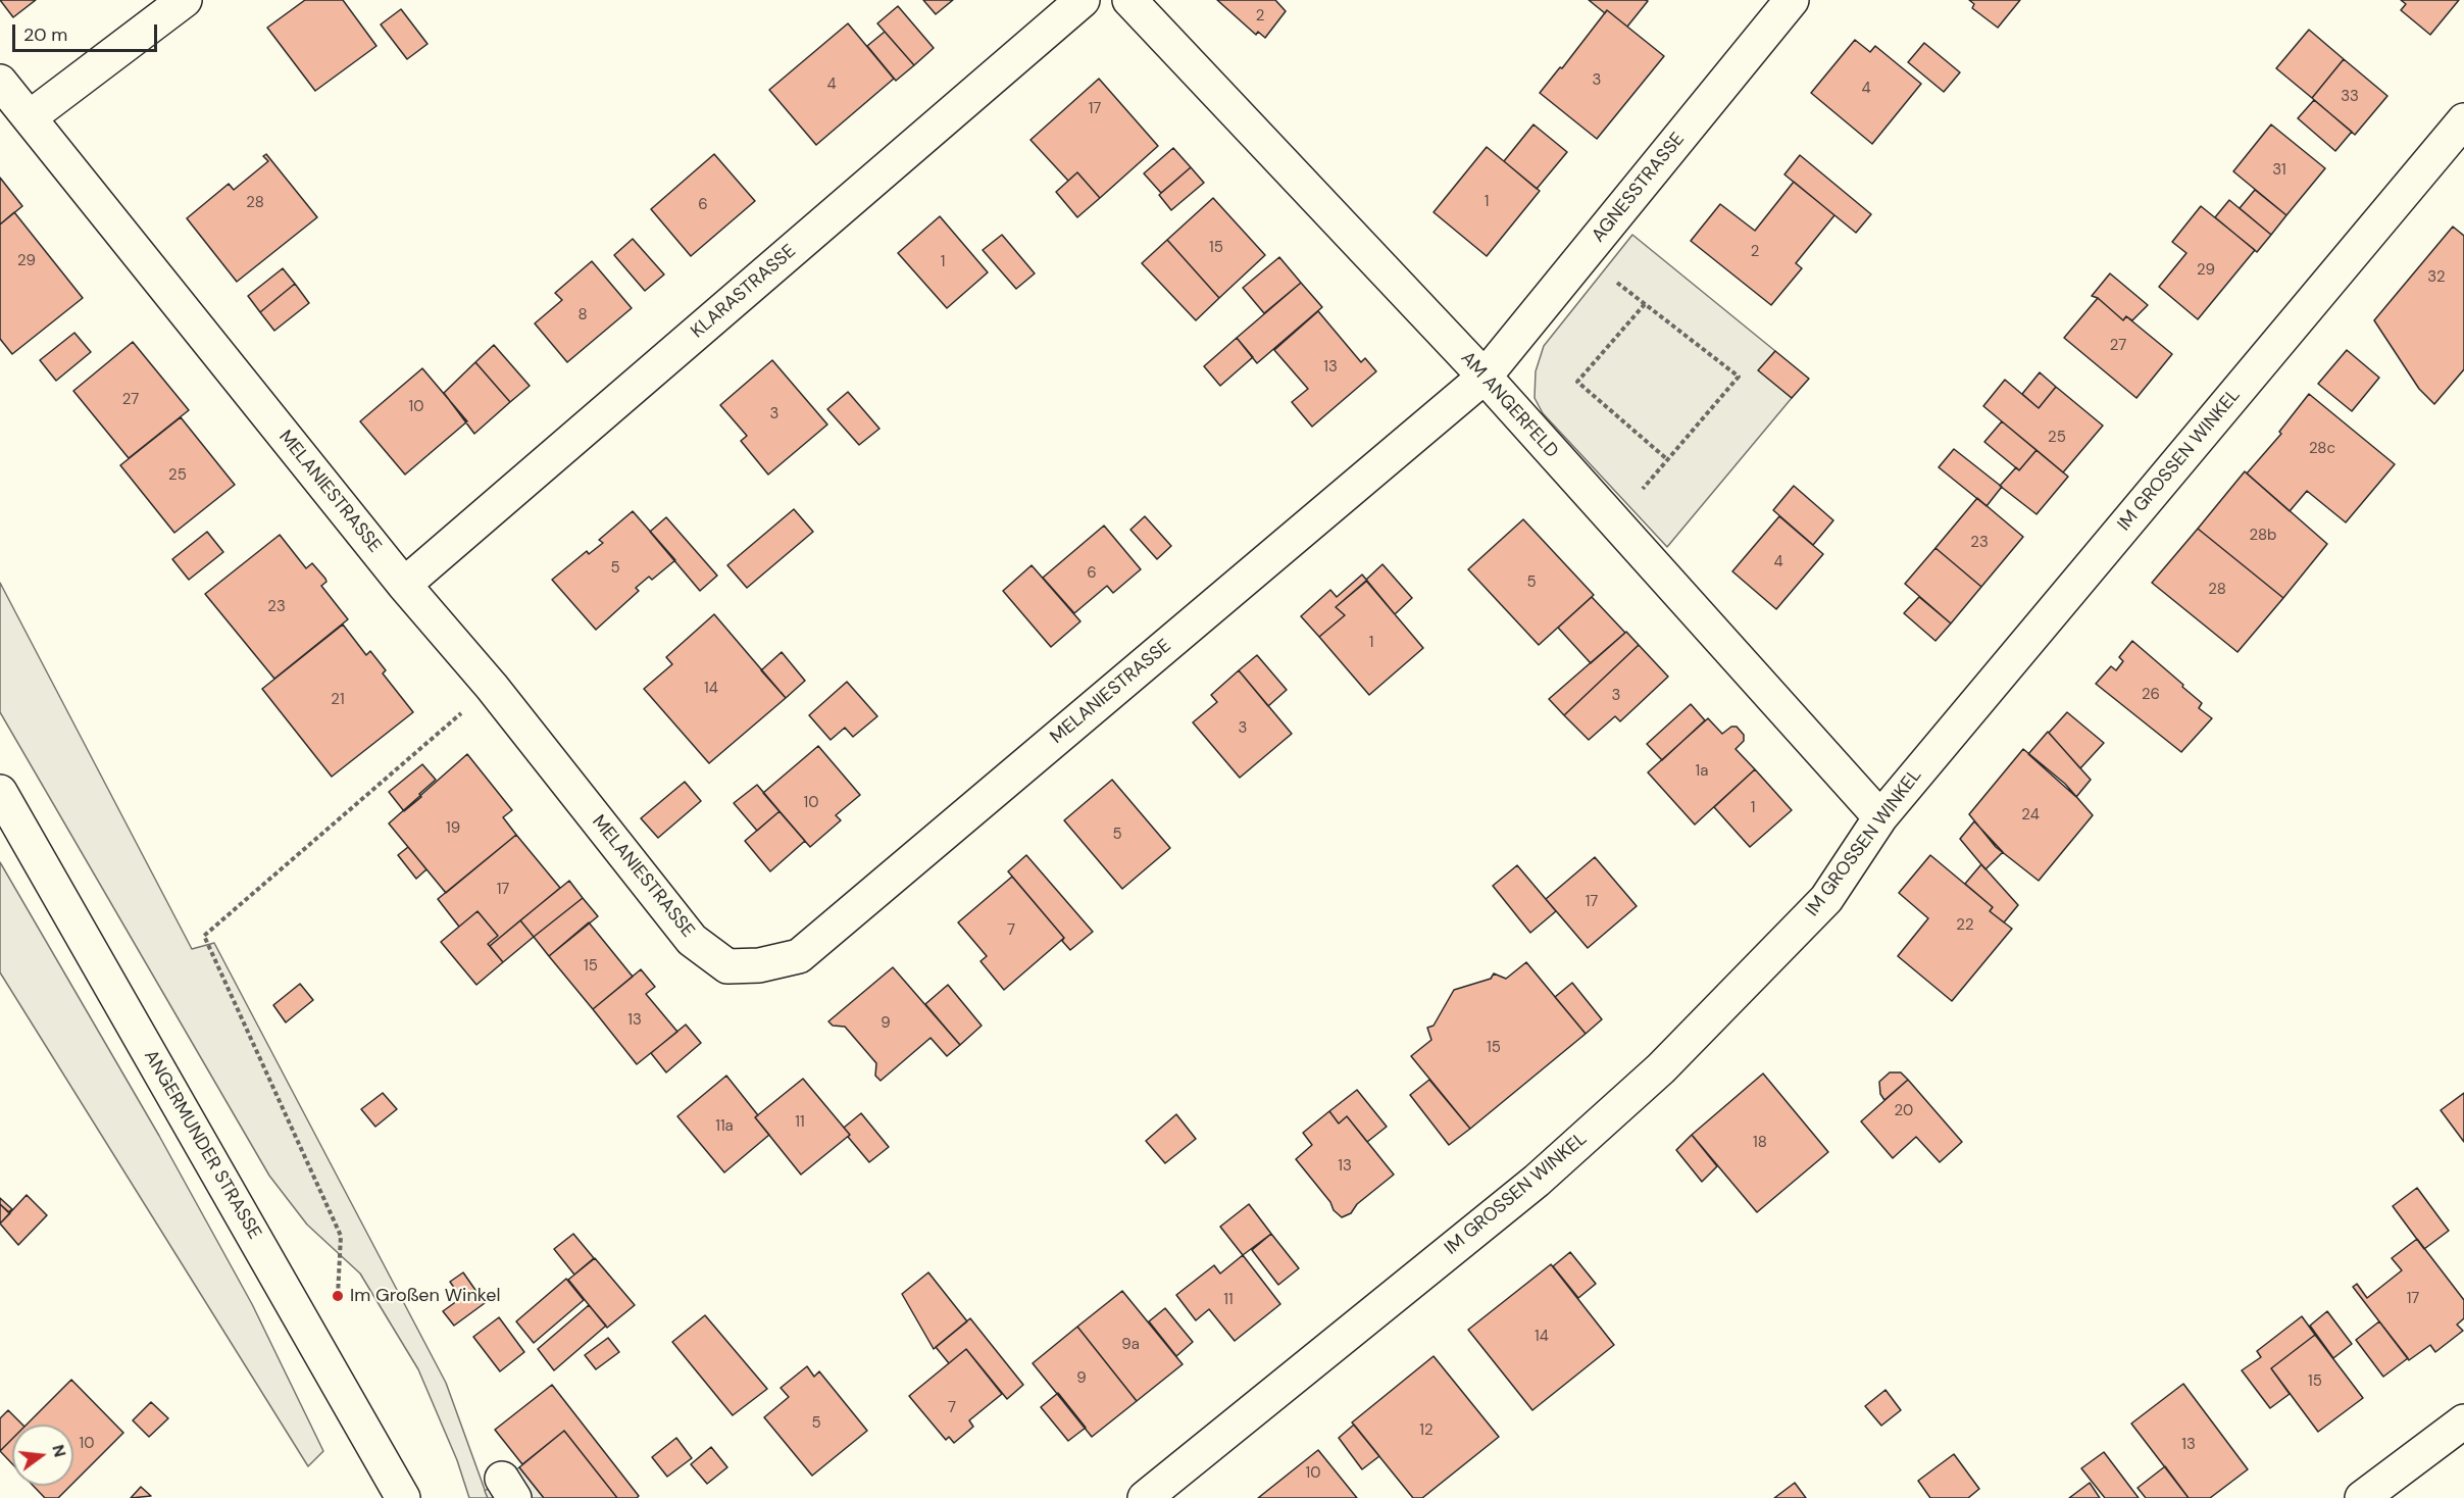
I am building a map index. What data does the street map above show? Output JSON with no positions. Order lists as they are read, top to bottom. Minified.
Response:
{"streets":{"street":["AGNESSTRASSE","KLARASTRASSE","AM ANGERFELD","IM GROSSEN WINKEL","MELANIESTRASSE","ANGERMUNDER STRASSE"]},"crossings":[["AGNESSTRASSE","AM ANGERFELD"],["AGNESSTRASSE","MELANIESTRASSE"],["KLARASTRASSE","MELANIESTRASSE"],["AM ANGERFELD","IM GROSSEN WINKEL"],["AM ANGERFELD","MELANIESTRASSE"]],"places":["Im Großen Winkel"],"house_numbers":["2","3","4","4","33","17","31","1","28","6","15","2","29","1","29","32","8","27","13","27","10","3","25","28c","25","28b","23","4","5","6","5","28","23","1","14","26","3","21","3","1a","10","1","24","19","5","17","17","22","7","15","13","9","15","20","11","11a","18","13","17","11","14","9a","9","15","7","5","12","10","13","10"],"scale_bar":"20 m","north":"right"}
